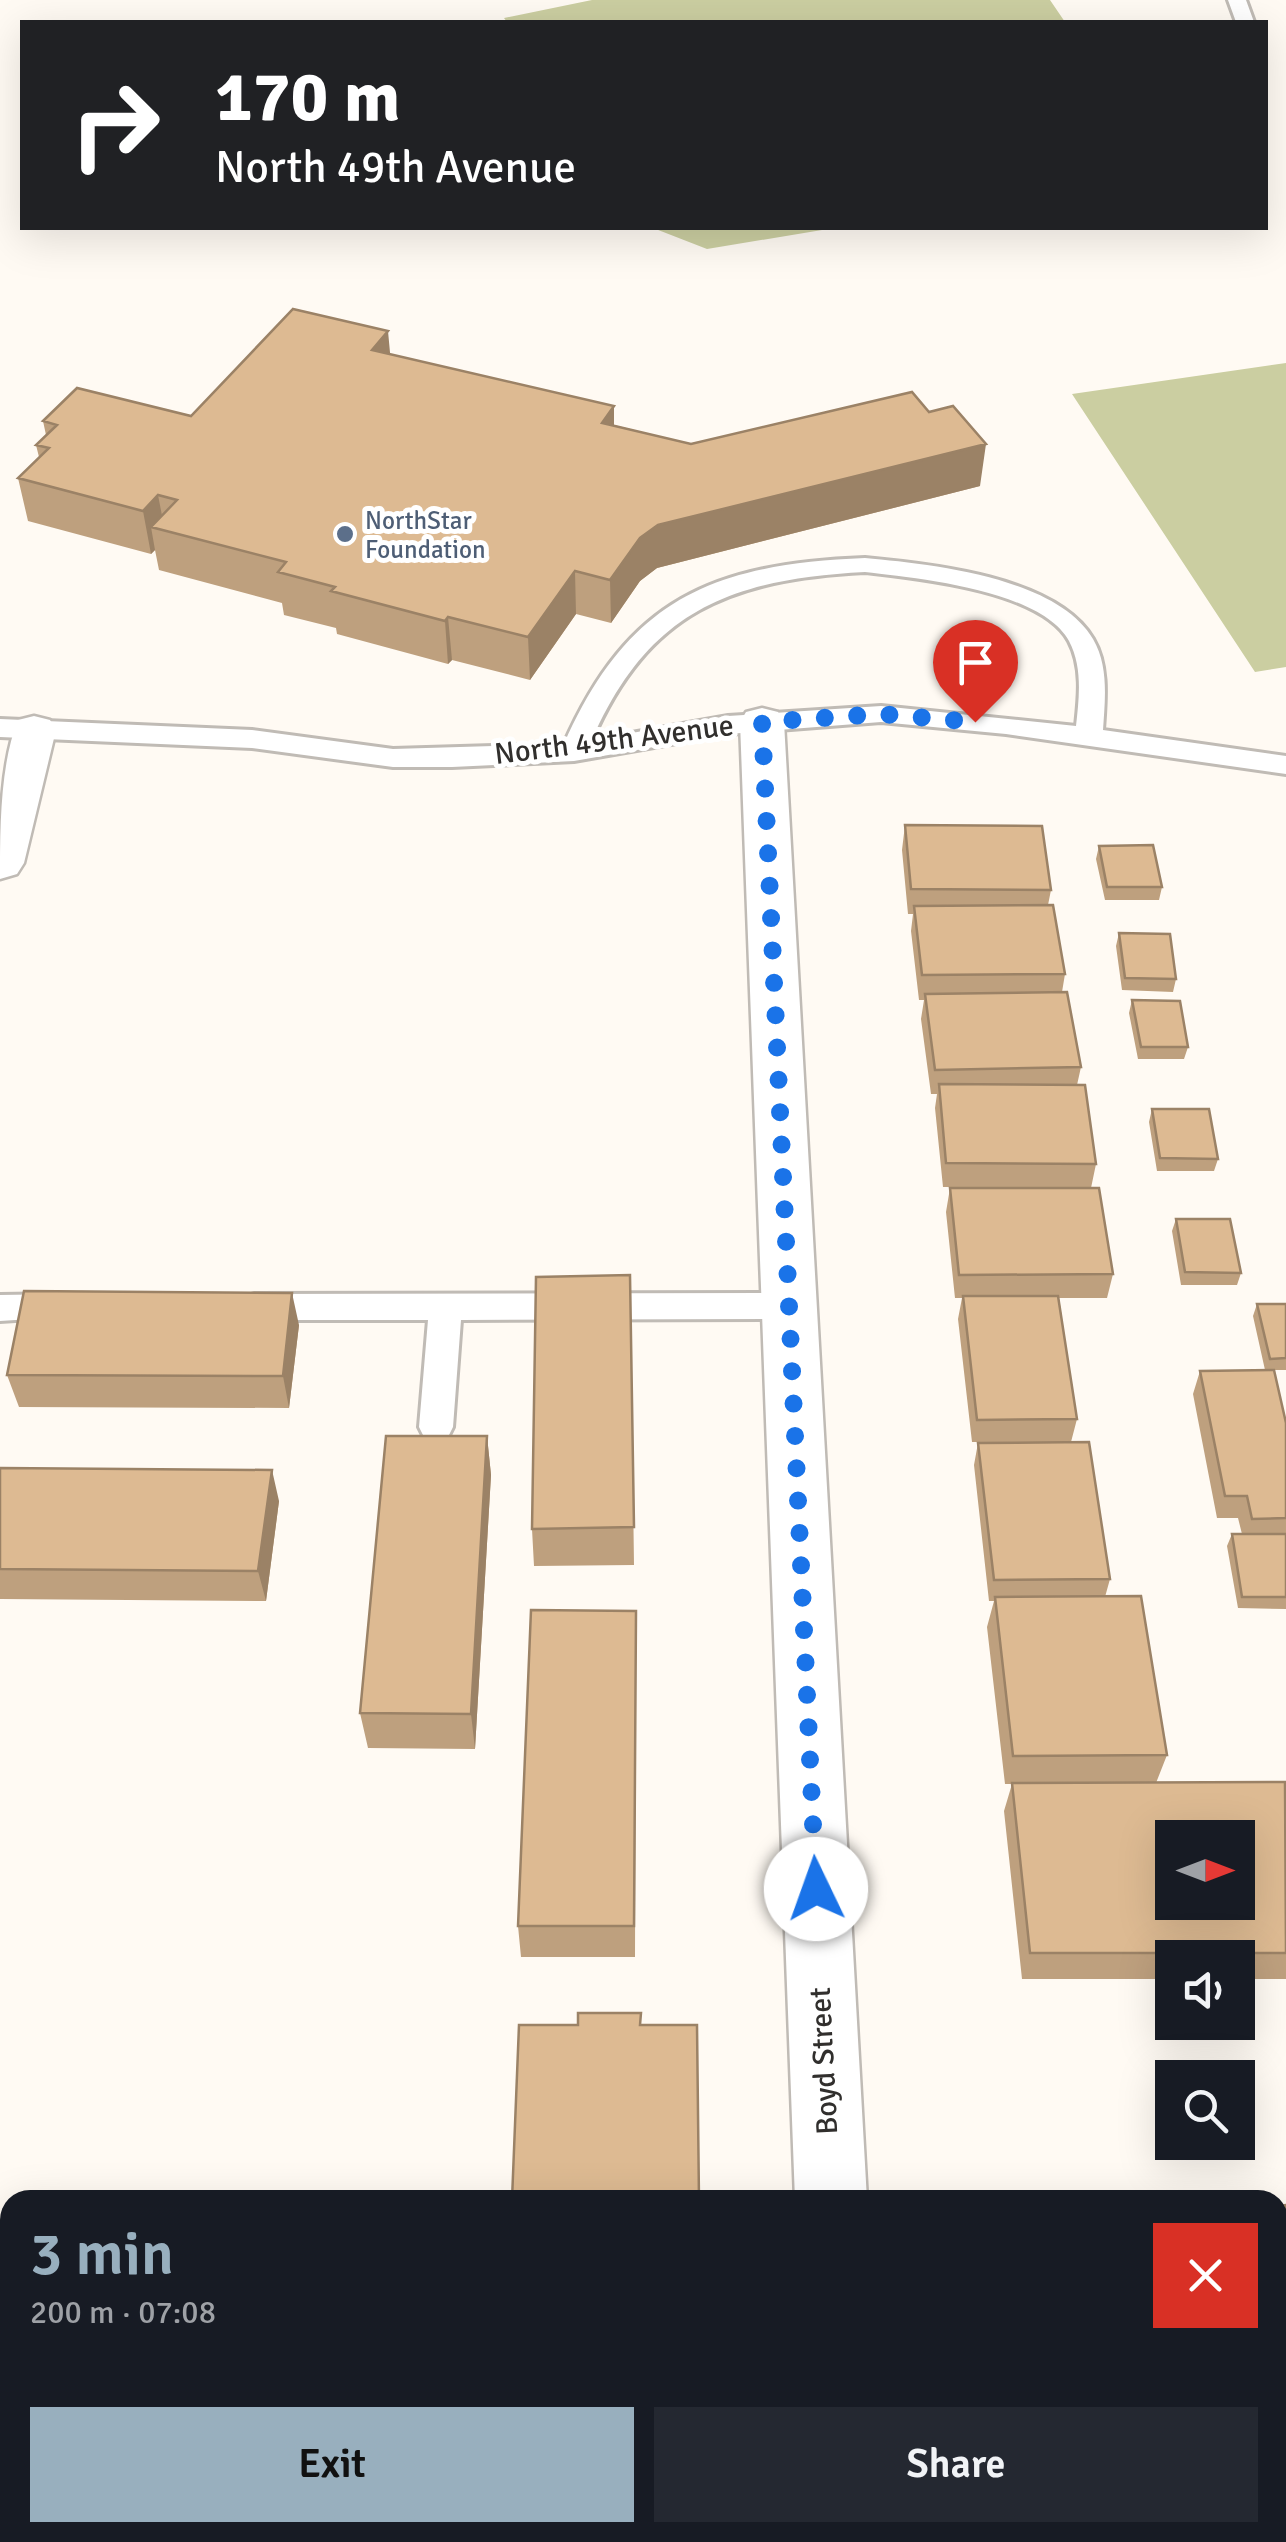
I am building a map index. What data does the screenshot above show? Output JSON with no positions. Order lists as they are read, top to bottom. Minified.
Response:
{"streets":{"street":["Boyd Street"],"lane":["North 49th Avenue"]},"crossings":[["North 49th Avenue","Boyd Street"]],"places":["NorthStar Foundation"],"north":"right","page":{"turn":["170 m","North 49th Avenue"],"heading":["3 min","200 m · 07:08"],"buttons":["Exit","Share"]}}
